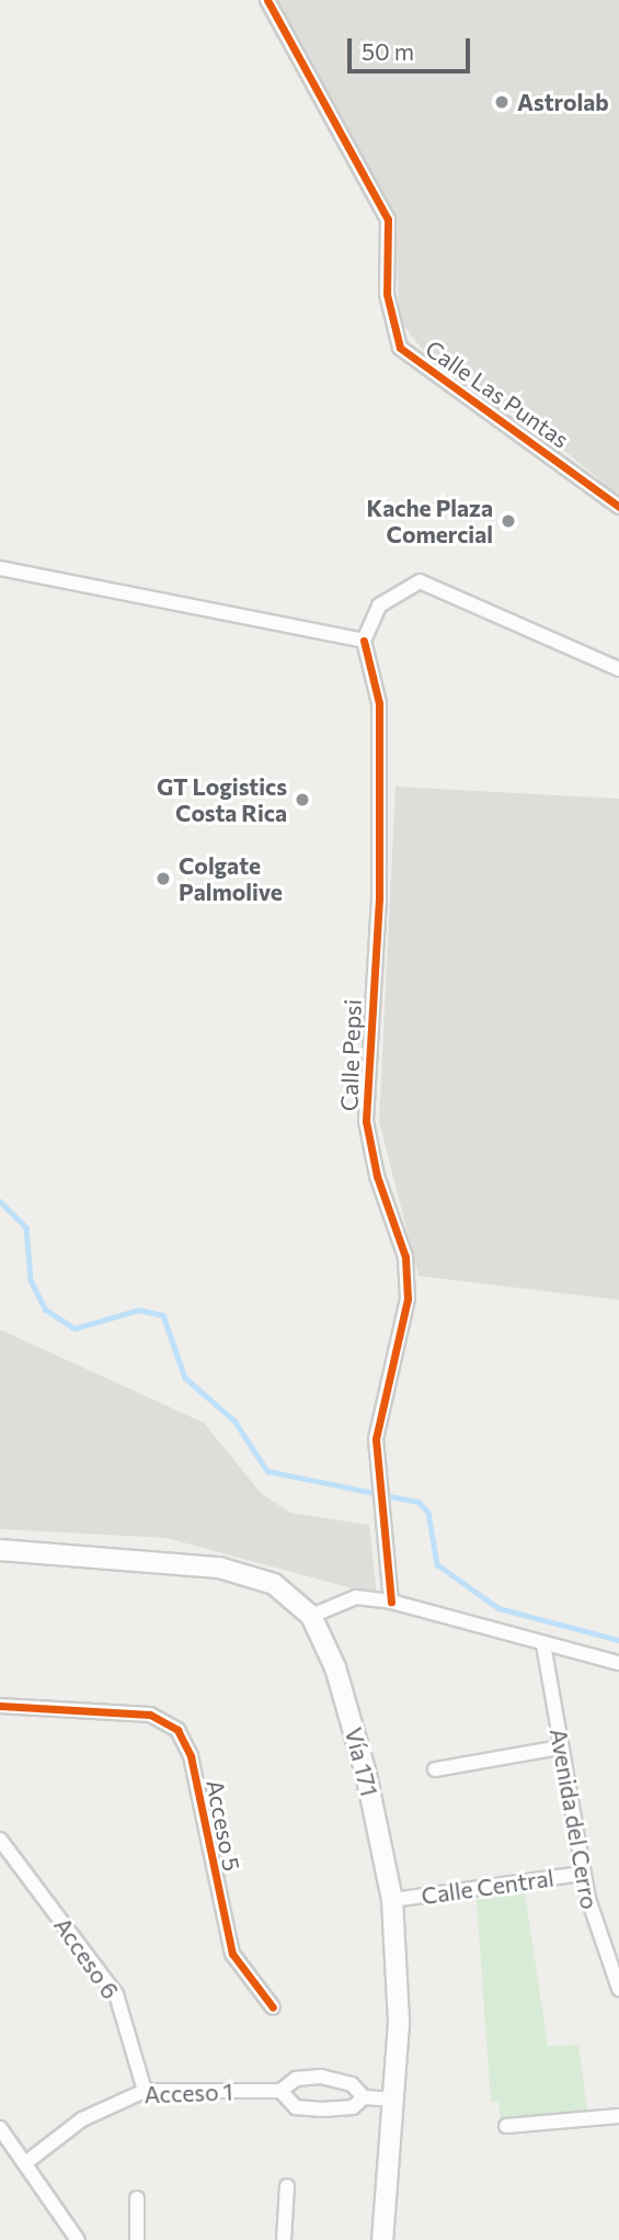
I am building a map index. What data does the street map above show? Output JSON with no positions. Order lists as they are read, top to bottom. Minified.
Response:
{"streets":{"main road":["Vía 171"],"street":["Calle Las Puntas","Calle Pepsi","Avenida del Cerro","Acceso 5","Calle Central","Acceso 6","Acceso 1"]},"crossings":[["Vía 171","Calle Central"],["Vía 171","Acceso 1"],["Avenida del Cerro","Calle Central"],["Acceso 6","Acceso 1"]],"places":["Astrolab","Kache Plaza Comercial","GT Logistics Costa Rica","Colgate Palmolive"],"scale_bar":"50 m"}
